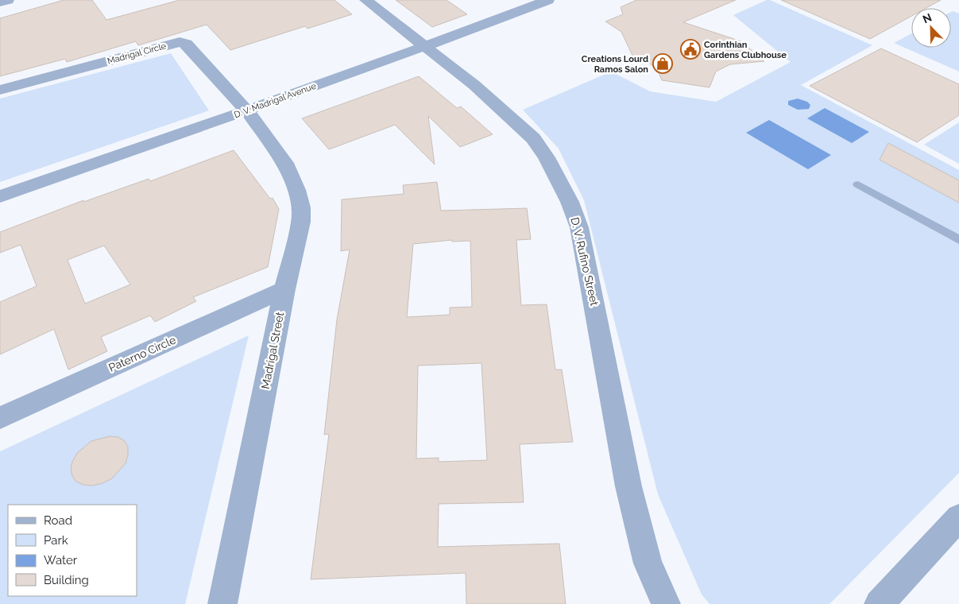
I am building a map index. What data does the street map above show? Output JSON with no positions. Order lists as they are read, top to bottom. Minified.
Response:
{"streets":{"street":["Madrigal Circle","D. V. Madrigal Avenue","D. V. Rufino Street","Madrigal Street","Paterno Circle"]},"crossings":[["Madrigal Circle","D. V. Madrigal Avenue"],["Madrigal Circle","Madrigal Street"],["D. V. Madrigal Avenue","D. V. Rufino Street"],["D. V. Madrigal Avenue","Madrigal Street"],["Madrigal Street","Paterno Circle"]],"places":{"public building":["Corinthian Gardens Clubhouse"],"shop":["Creations Lourd Ramos Salon"]},"legend":["Road","Park","Water","Building"],"north":"top left"}
